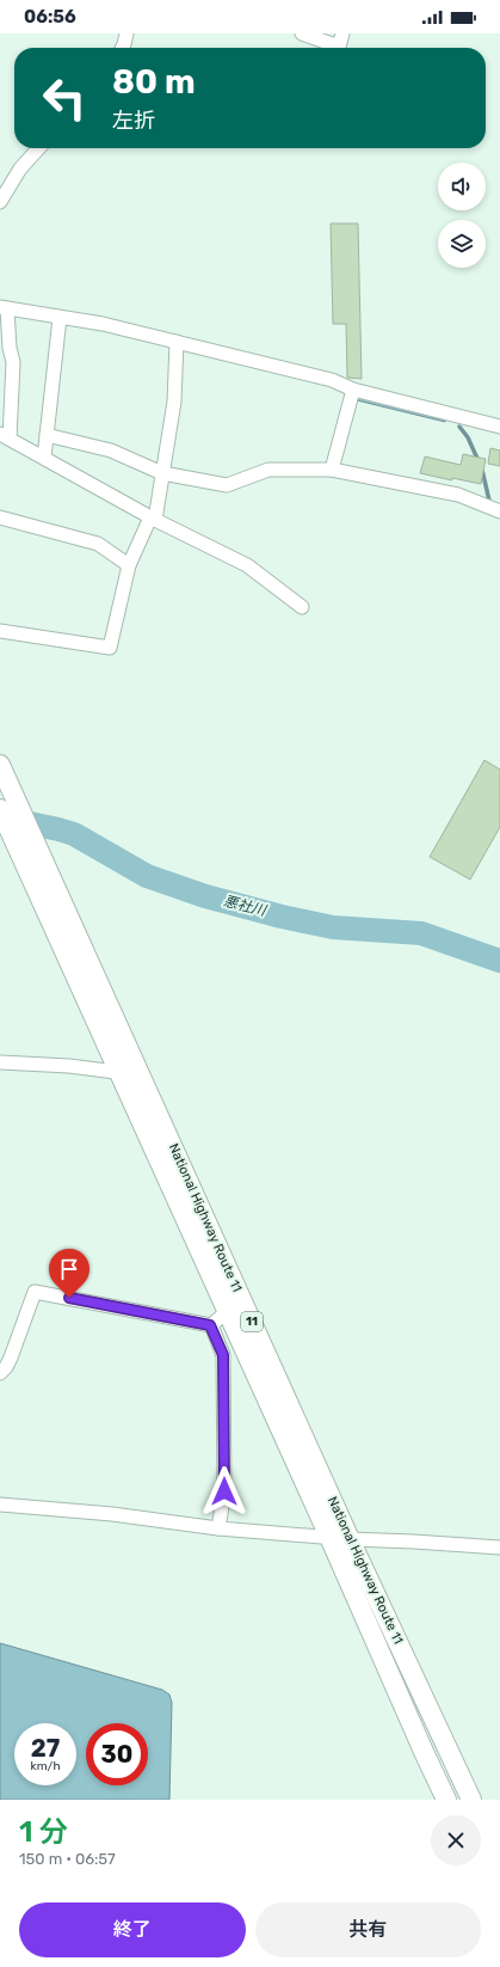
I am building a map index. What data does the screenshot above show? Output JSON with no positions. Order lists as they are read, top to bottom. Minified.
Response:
{"streets":{"highway":["National Highway Route 11","11"]},"water":["悪社川"],"page":{"status":"06:56","turn":["80 m","左折"],"speed":"27 km/h","limit":"30","heading":["1 分","150 m · 06:57"],"buttons":["終了","共有"]}}
